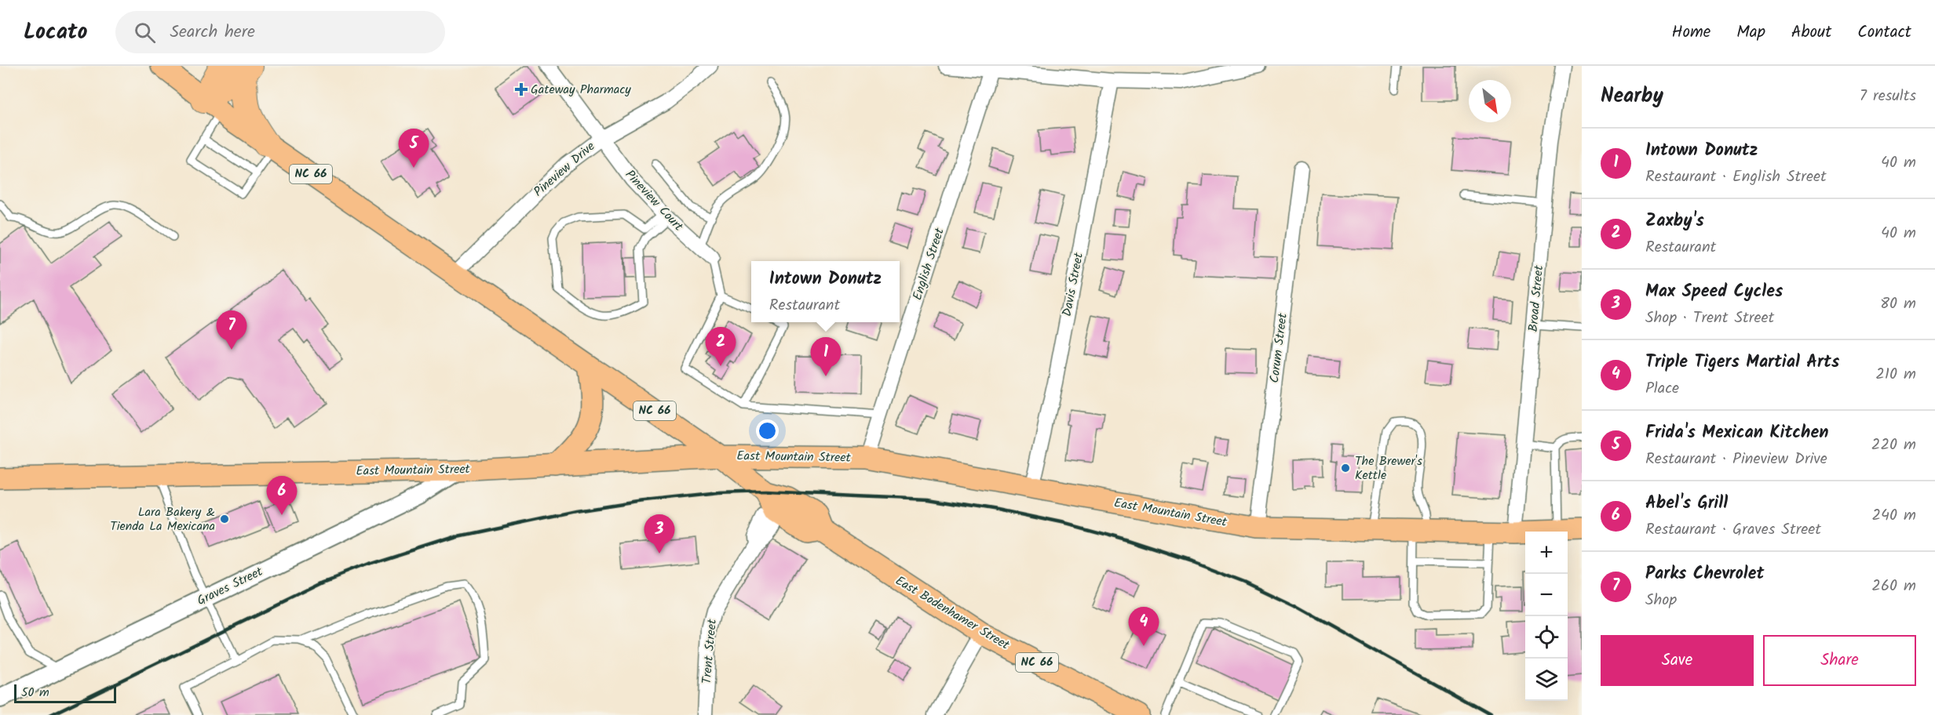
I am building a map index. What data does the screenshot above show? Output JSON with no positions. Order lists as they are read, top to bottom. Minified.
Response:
{"streets":{"main road":["NC 66","East Mountain Street","East Bodenhamer Street"],"street":["Pineview Drive","Pineview Court","English Street","Davis Street","Broad Street","Corum Street","Graves Street","Trent Street"]},"crossings":[["Pineview Drive","NC 66"],["Pineview Drive","Pineview Court"],["NC 66","East Mountain Street"],["NC 66","East Bodenhamer Street"],["English Street","East Mountain Street"],["Davis Street","East Mountain Street"],["Broad Street","East Mountain Street"],["Corum Street","East Mountain Street"],["East Mountain Street","Graves Street"],["East Mountain Street","East Bodenhamer Street"],["East Bodenhamer Street","Trent Street"]],"places":{"health":["Gateway Pharmacy"],"other":["The Brewer's Kettle","Lara Bakery & Tienda La Mexicana"]},"scale_bar":"50 m","north":"bottom right","page":{"header":"Locato","search":"Search here","nav":["Home","Map","About","Contact"],"heading":["Nearby","7 results"],"list":[{"mark":"1","name":"Intown Donutz","note":"Restaurant · English Street","value":"40 m"},{"mark":"2","name":"Zaxby's","note":"Restaurant","value":"40 m"},{"mark":"3","name":"Max Speed Cycles","note":"Shop · Trent Street","value":"80 m"},{"mark":"4","name":"Triple Tigers Martial Arts","note":"Place","value":"210 m"},{"mark":"5","name":"Frida's Mexican Kitchen","note":"Restaurant · Pineview Drive","value":"220 m"},{"mark":"6","name":"Abel's Grill","note":"Restaurant · Graves Street","value":"240 m"},{"mark":"7","name":"Parks Chevrolet","note":"Shop","value":"260 m"}],"pins":["5","7","2","1","6","3","4"],"popup":["Intown Donutz","Restaurant"],"map_buttons":["+","−"],"buttons":["Save","Share"],"scale":"50 m"}}
